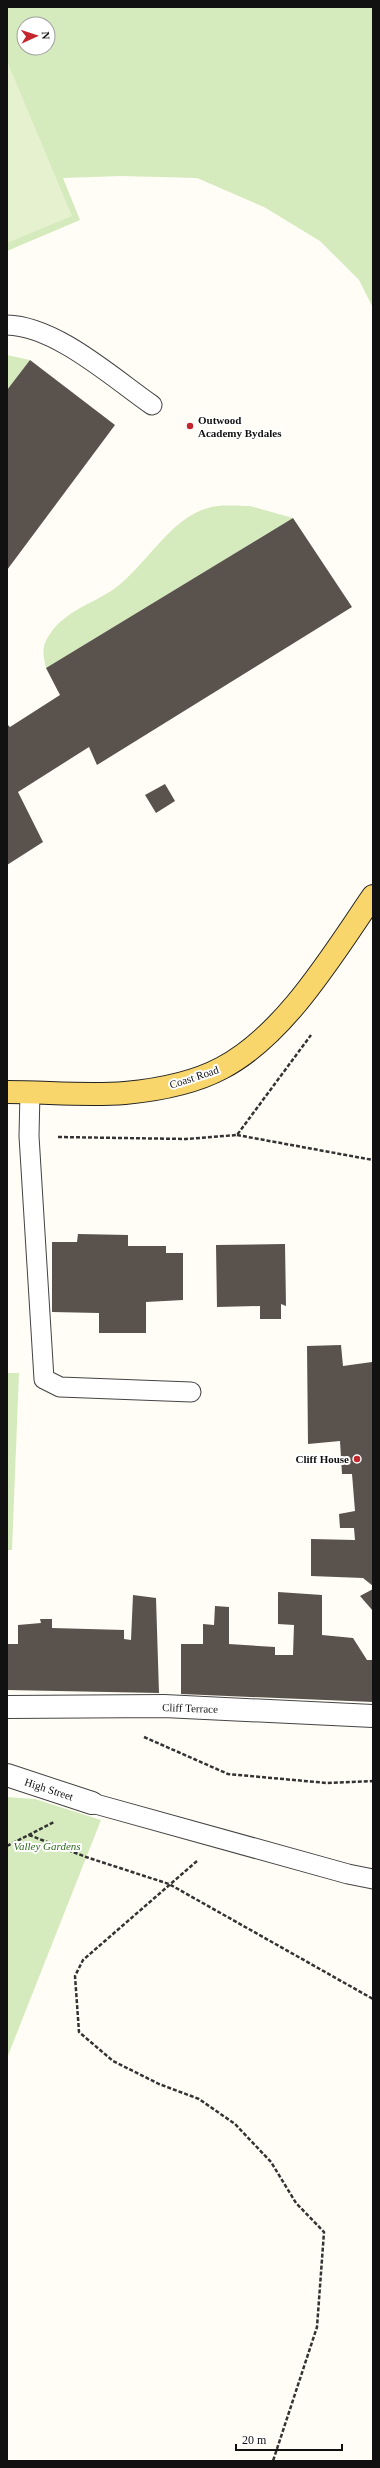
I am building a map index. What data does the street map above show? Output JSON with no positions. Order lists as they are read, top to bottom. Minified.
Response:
{"streets":{"main road":["Coast Road"],"street":["Cliff Terrace","High Street"]},"parks":["Valley Gardens"],"places":["Outwood Academy Bydales","Cliff House"],"scale_bar":"20 m","north":"right"}
